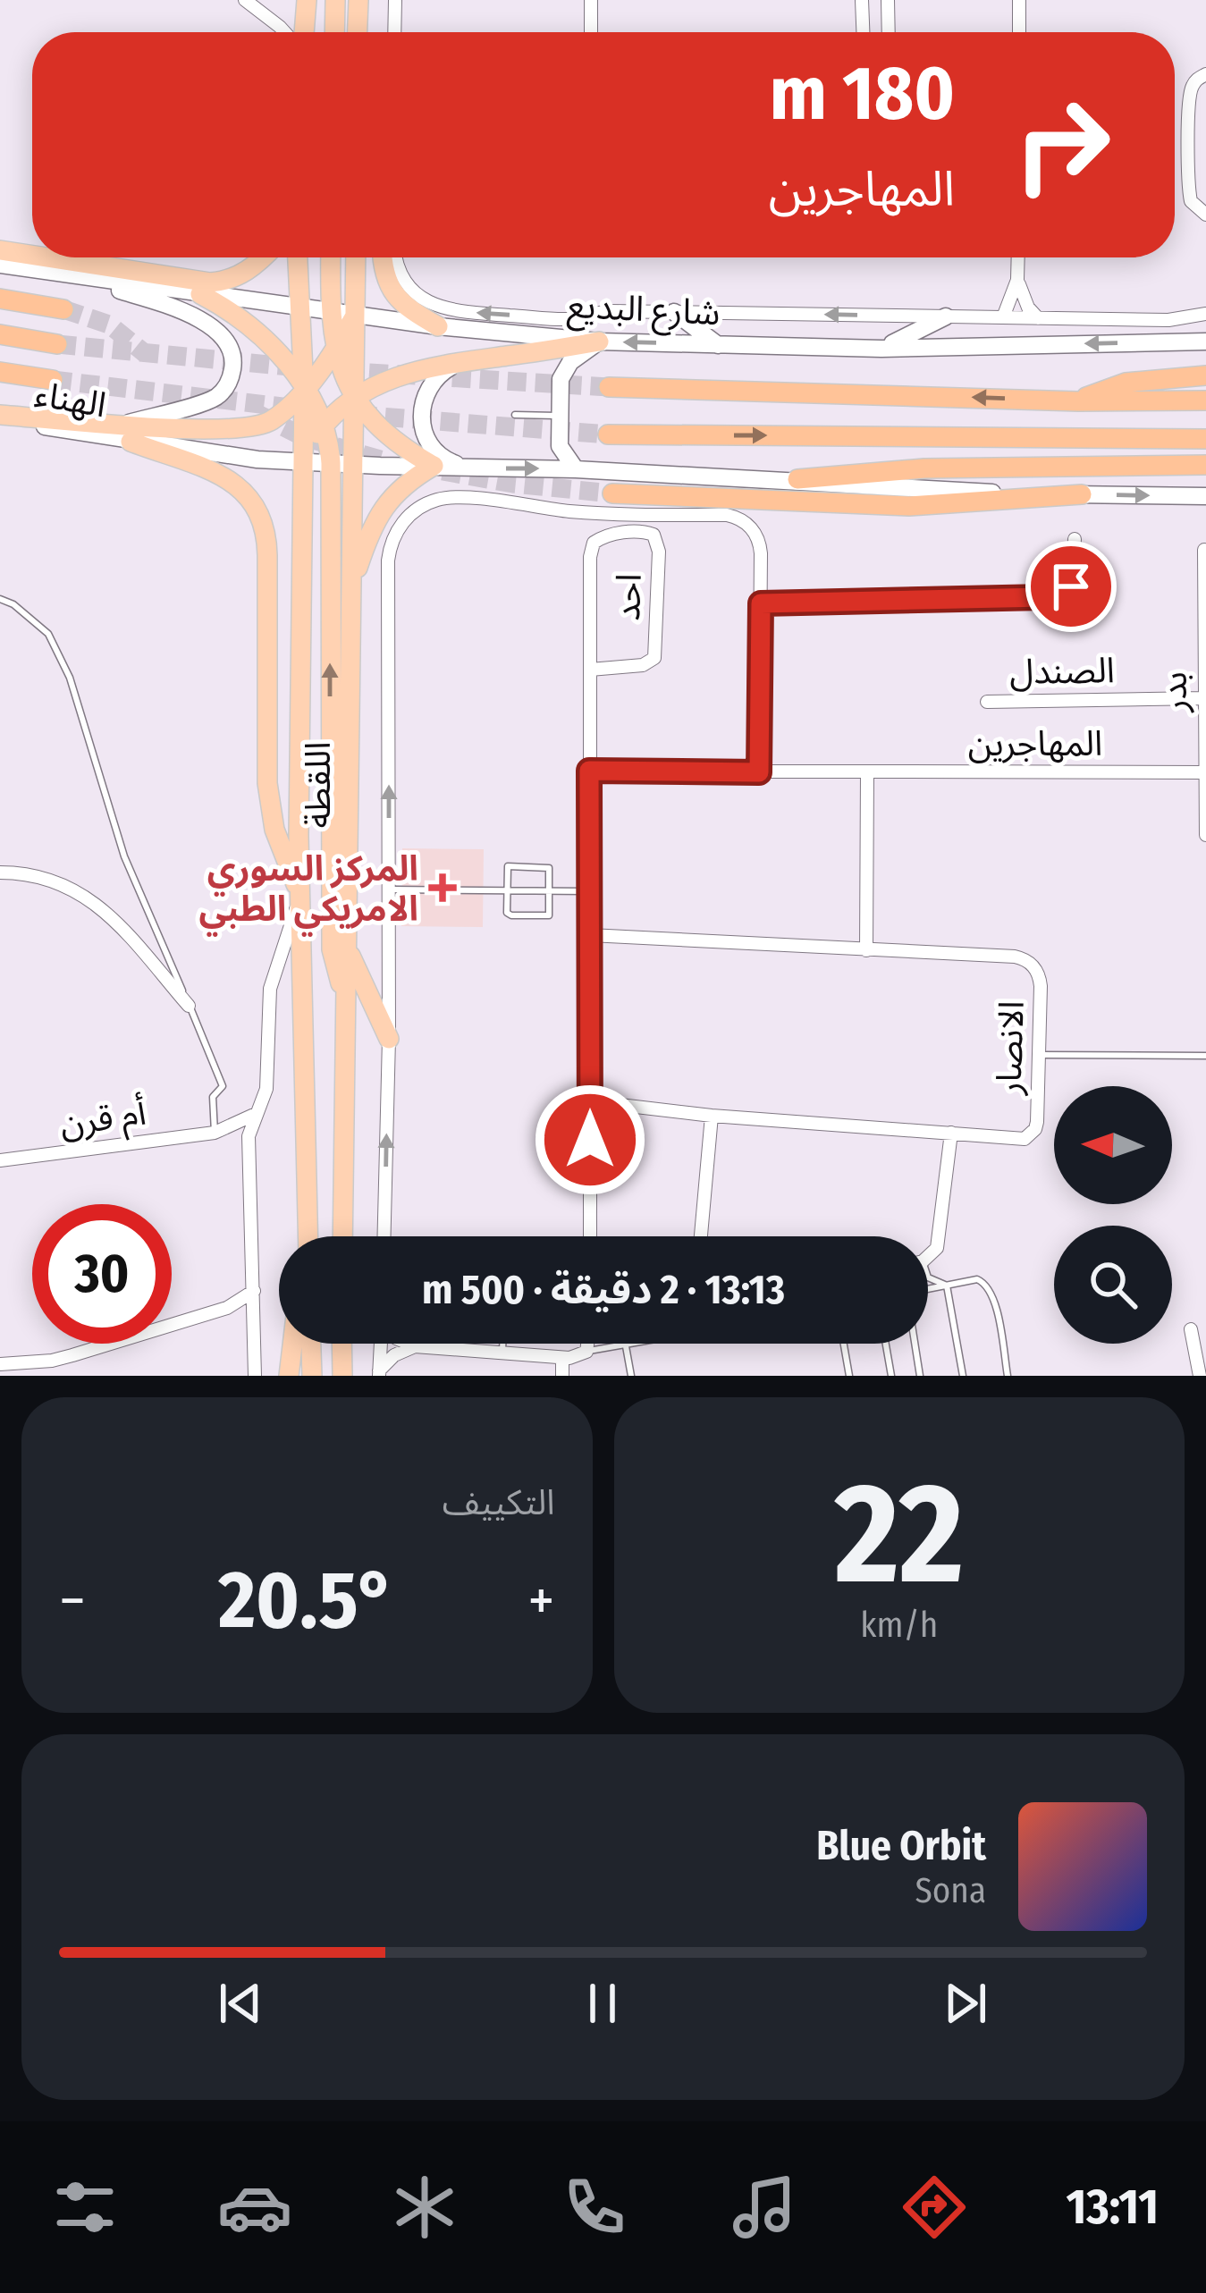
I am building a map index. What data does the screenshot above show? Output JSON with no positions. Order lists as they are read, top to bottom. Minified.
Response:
{"streets":{"highway":["الهناء"],"main road":["شارع البديع","اللقطة"],"street":["احد","الصندل","بدر","المهاجرين","الانصار","أم قرن"]},"crossings":[["شارع البديع","اللقطة"],["احد","المهاجرين"],["احد","الانصار"],["الصندل","بدر"],["بدر","المهاجرين"],["اللقطة","أم قرن"]],"places":{"health":["المركز السوري الامريكي الطبي"]},"north":"left","page":{"turn":["180 m","المهاجرين"],"limit":"30","trip":"13:13 · 2 دقيقة · 500 m","tile":[["22","km/h"],"التكييف"],"heat":["−","20.5°","+"],"song":["Blue Orbit","Sona"],"tabs":"13:11"}}
